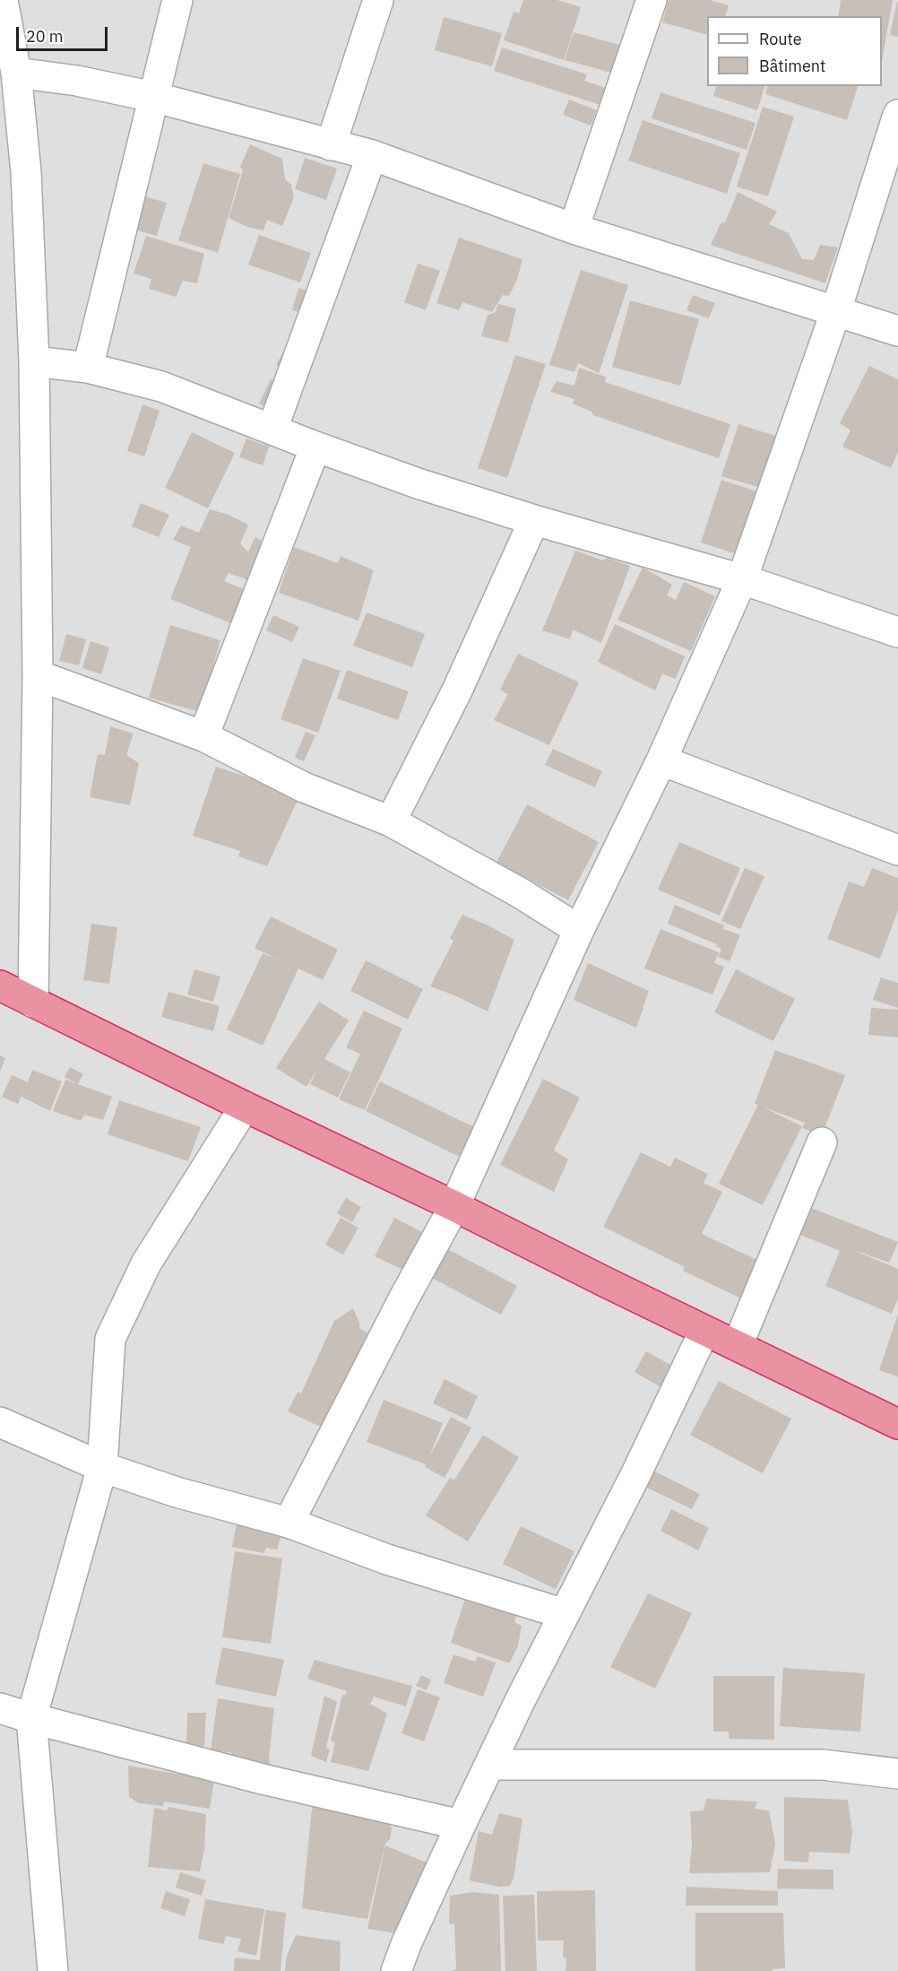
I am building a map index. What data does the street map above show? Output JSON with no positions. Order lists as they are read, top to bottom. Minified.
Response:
{"legend":["Route","Bâtiment"],"scale_bar":"20 m"}
